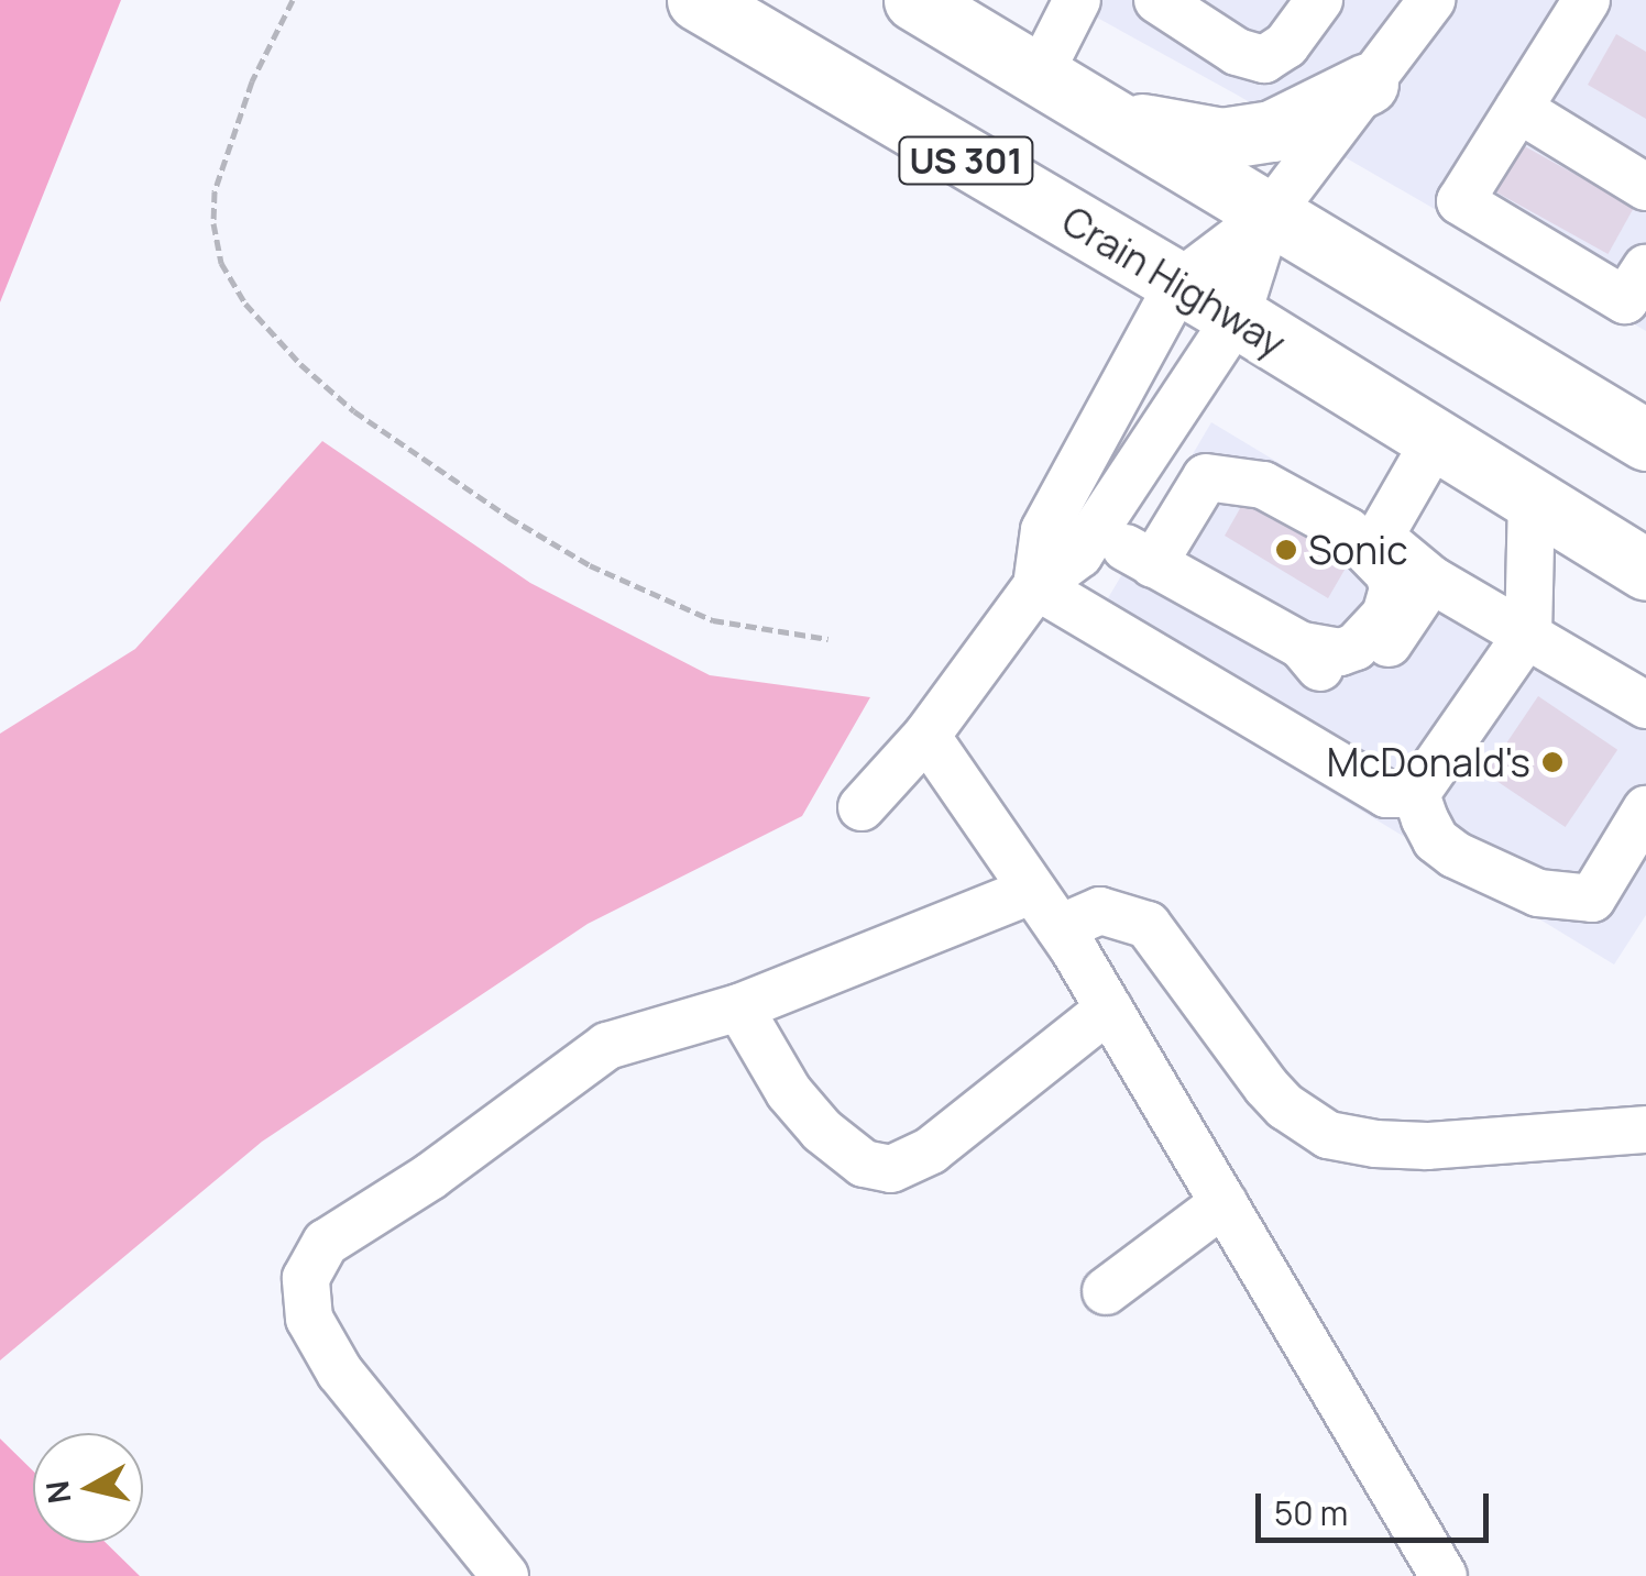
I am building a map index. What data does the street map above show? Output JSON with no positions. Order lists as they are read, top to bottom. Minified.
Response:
{"streets":{"highway":["US 301","Crain Highway"]},"places":["Sonic","McDonald's"],"scale_bar":"50 m","north":"left"}
